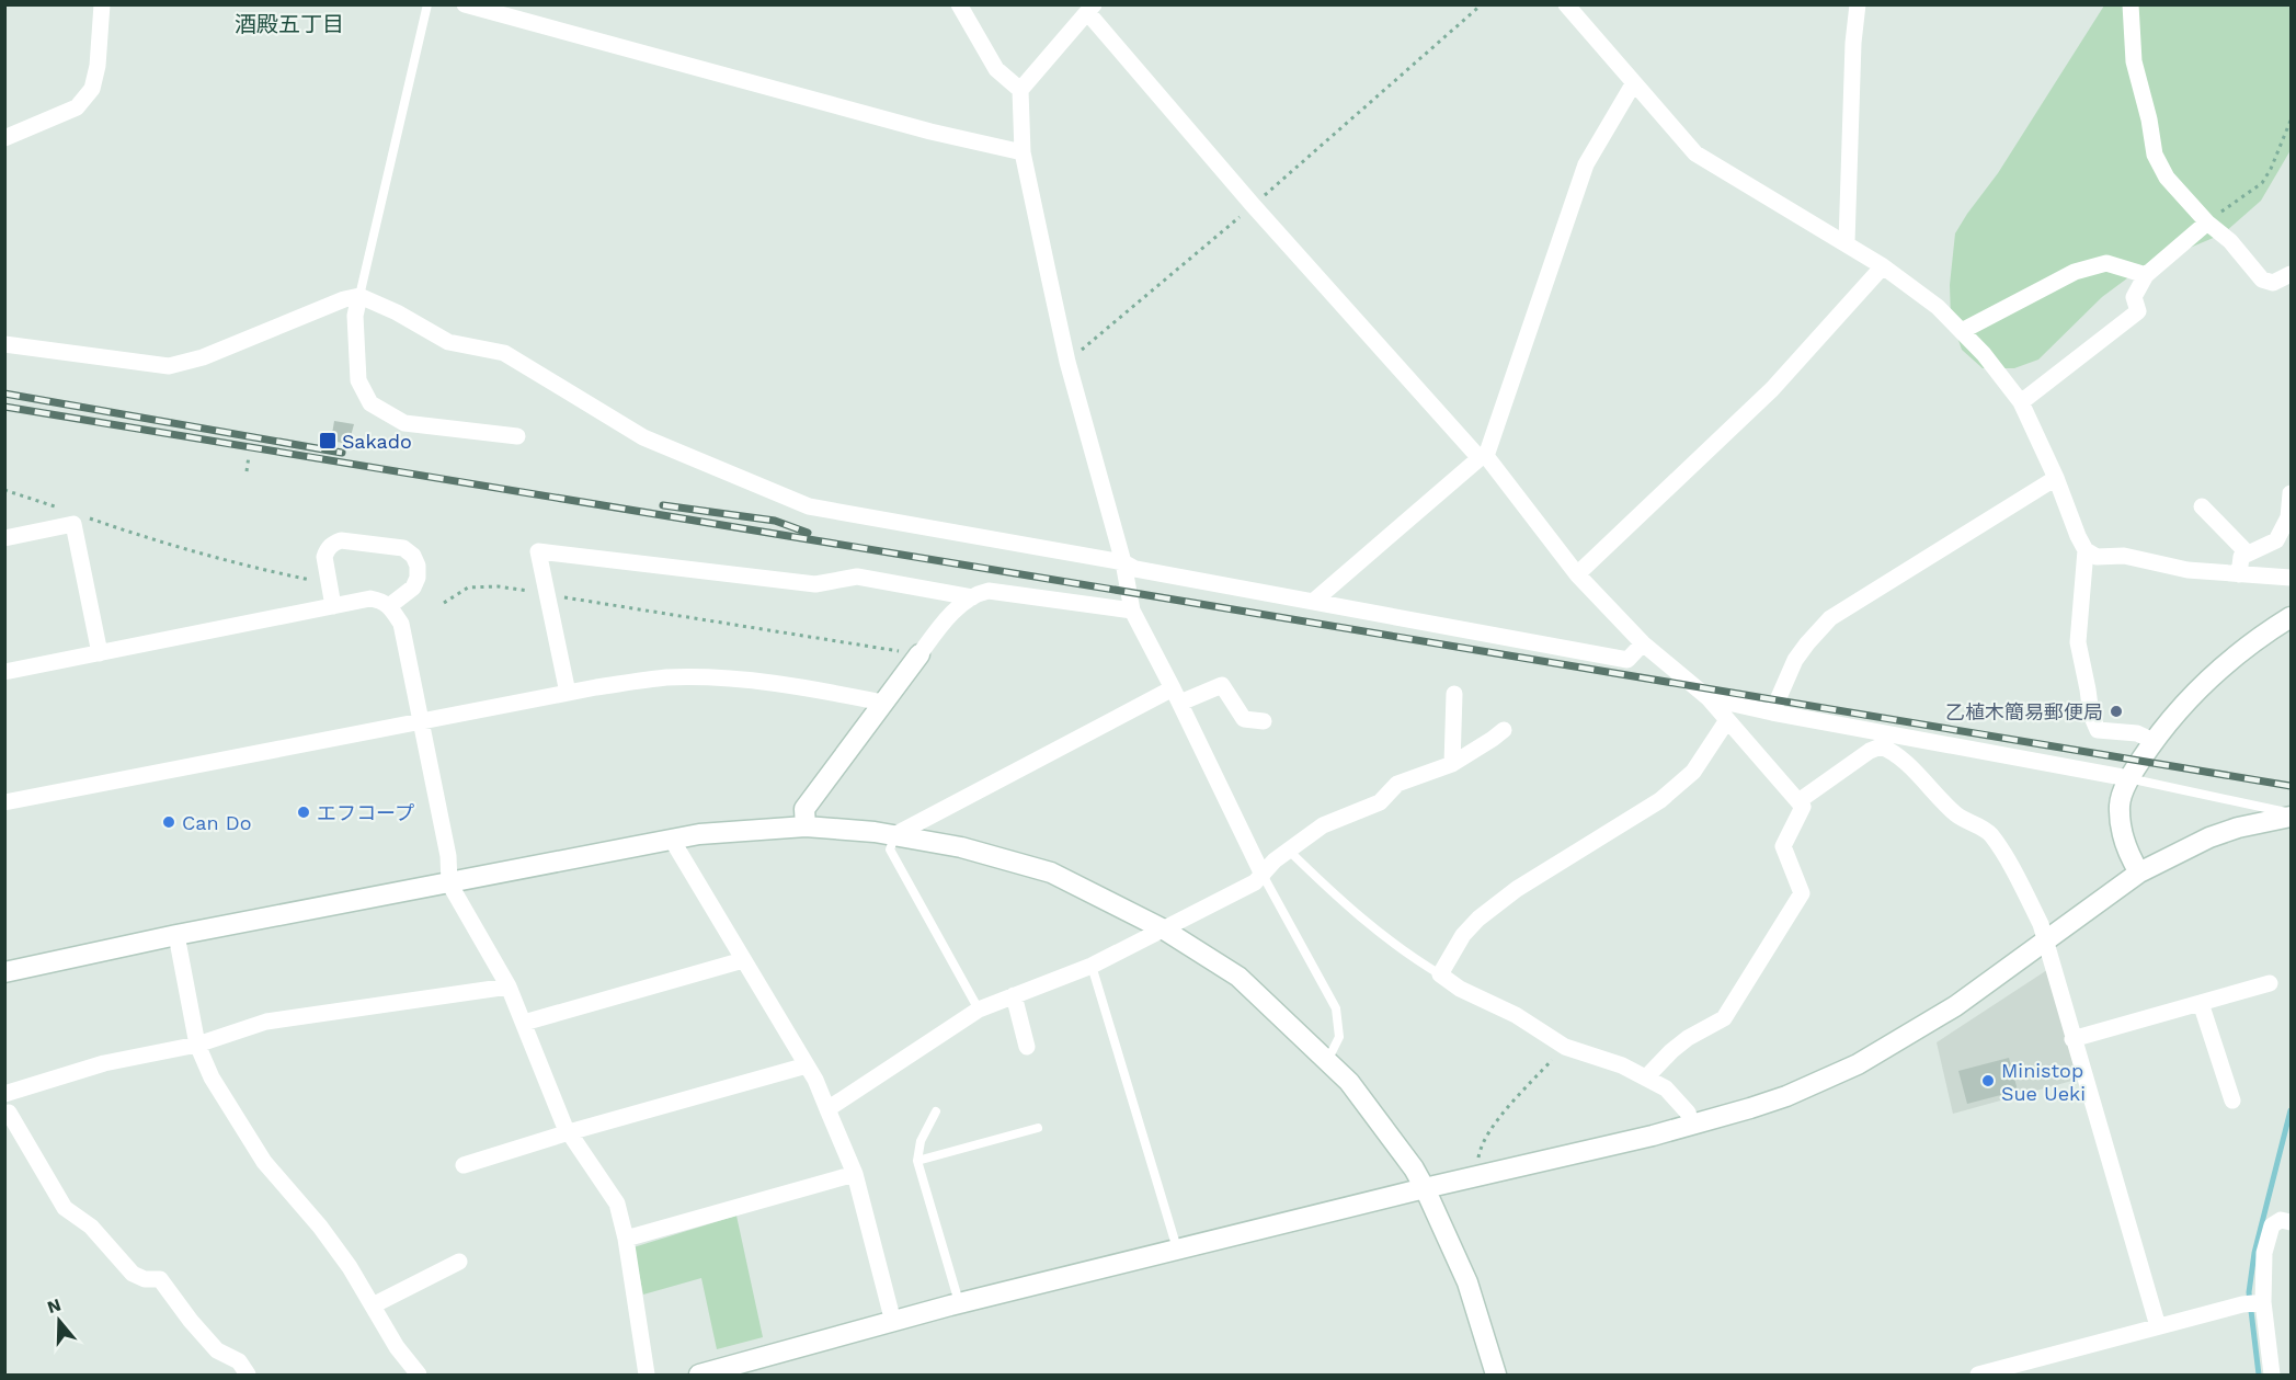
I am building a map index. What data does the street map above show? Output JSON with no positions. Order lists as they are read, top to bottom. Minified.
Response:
{"districts":["酒殿五丁目"],"places":{"transit":["Sakado"],"other":["乙植木簡易郵便局","エフコープ","Can Do","Ministop Sue Ueki"]},"north":"top"}
